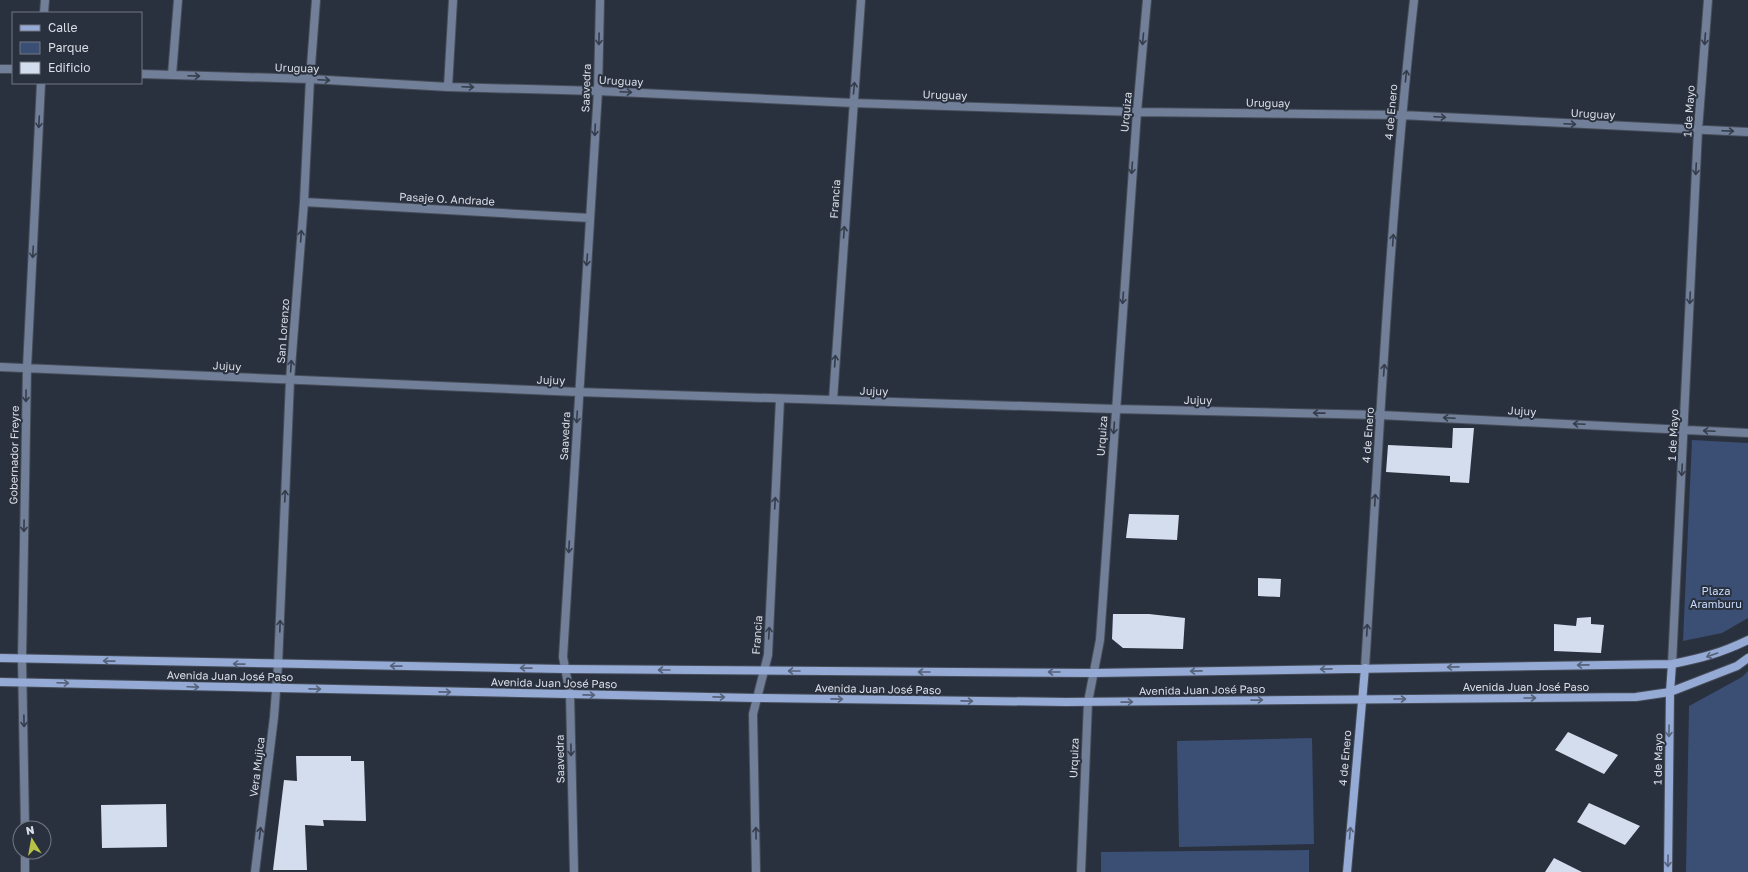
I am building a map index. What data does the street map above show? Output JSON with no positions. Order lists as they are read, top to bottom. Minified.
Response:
{"streets":{"main road":["1 de Mayo","4 de Enero","Avenida Juan José Paso"],"street":["Uruguay","Saavedra","Urquiza","Pasaje O. Andrade","Francia","San Lorenzo","Jujuy","Gobernador Freyre","Vera Mujica"]},"crossings":[["Uruguay","Saavedra"],["Uruguay","1 de Mayo"],["Uruguay","Urquiza"],["Uruguay","4 de Enero"],["Uruguay","Francia"],["Uruguay","San Lorenzo"],["Saavedra","Pasaje O. Andrade"],["Saavedra","Jujuy"],["Saavedra","Avenida Juan José Paso"],["1 de Mayo","Jujuy"],["1 de Mayo","Avenida Juan José Paso"],["Urquiza","Jujuy"],["Urquiza","Avenida Juan José Paso"],["4 de Enero","Jujuy"],["4 de Enero","Avenida Juan José Paso"],["Pasaje O. Andrade","San Lorenzo"],["Francia","Jujuy"],["Francia","Avenida Juan José Paso"],["San Lorenzo","Jujuy"],["San Lorenzo","Avenida Juan José Paso"],["San Lorenzo","Vera Mujica"],["Jujuy","Gobernador Freyre"],["Gobernador Freyre","Avenida Juan José Paso"],["Avenida Juan José Paso","Vera Mujica"]],"one_way":["Uruguay","Saavedra","1 de Mayo","Urquiza","4 de Enero","Francia","San Lorenzo","Jujuy","Gobernador Freyre","Vera Mujica"],"parks":["Plaza Aramburu"],"legend":["Calle","Parque","Edificio"],"north":"top"}
